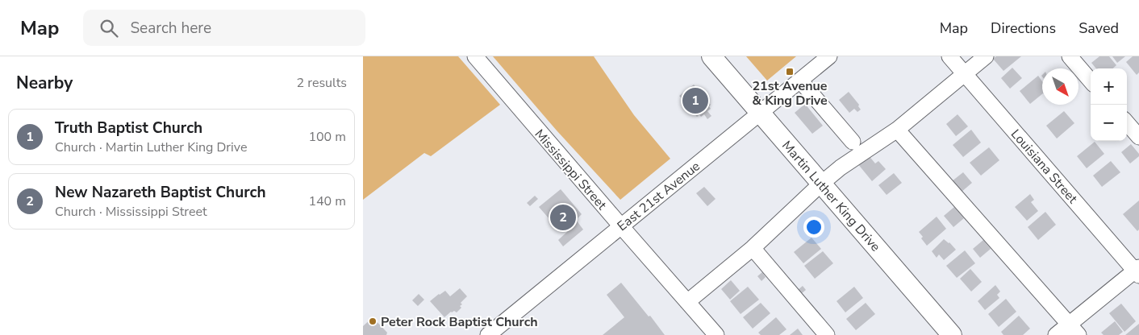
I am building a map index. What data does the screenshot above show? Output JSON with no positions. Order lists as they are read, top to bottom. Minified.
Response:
{"streets":{"main road":["Martin Luther King Drive"],"street":["Louisiana Street","Mississippi Street","East 21st Avenue"]},"crossings":[["Mississippi Street","East 21st Avenue"],["East 21st Avenue","Martin Luther King Drive"]],"places":{"transit":["21st Avenue & King Drive"],"other":["Peter Rock Baptist Church"]},"north":"bottom right","page":{"header":"Map","search":"Search here","nav":["Map","Directions","Saved"],"heading":["Nearby","2 results"],"map_buttons":["+","−"],"pins":["1","2"],"list":[{"mark":"1","name":"Truth Baptist Church","note":"Church · Martin Luther King Drive","value":"100 m"},{"mark":"2","name":"New Nazareth Baptist Church","note":"Church · Mississippi Street","value":"140 m"}]}}
